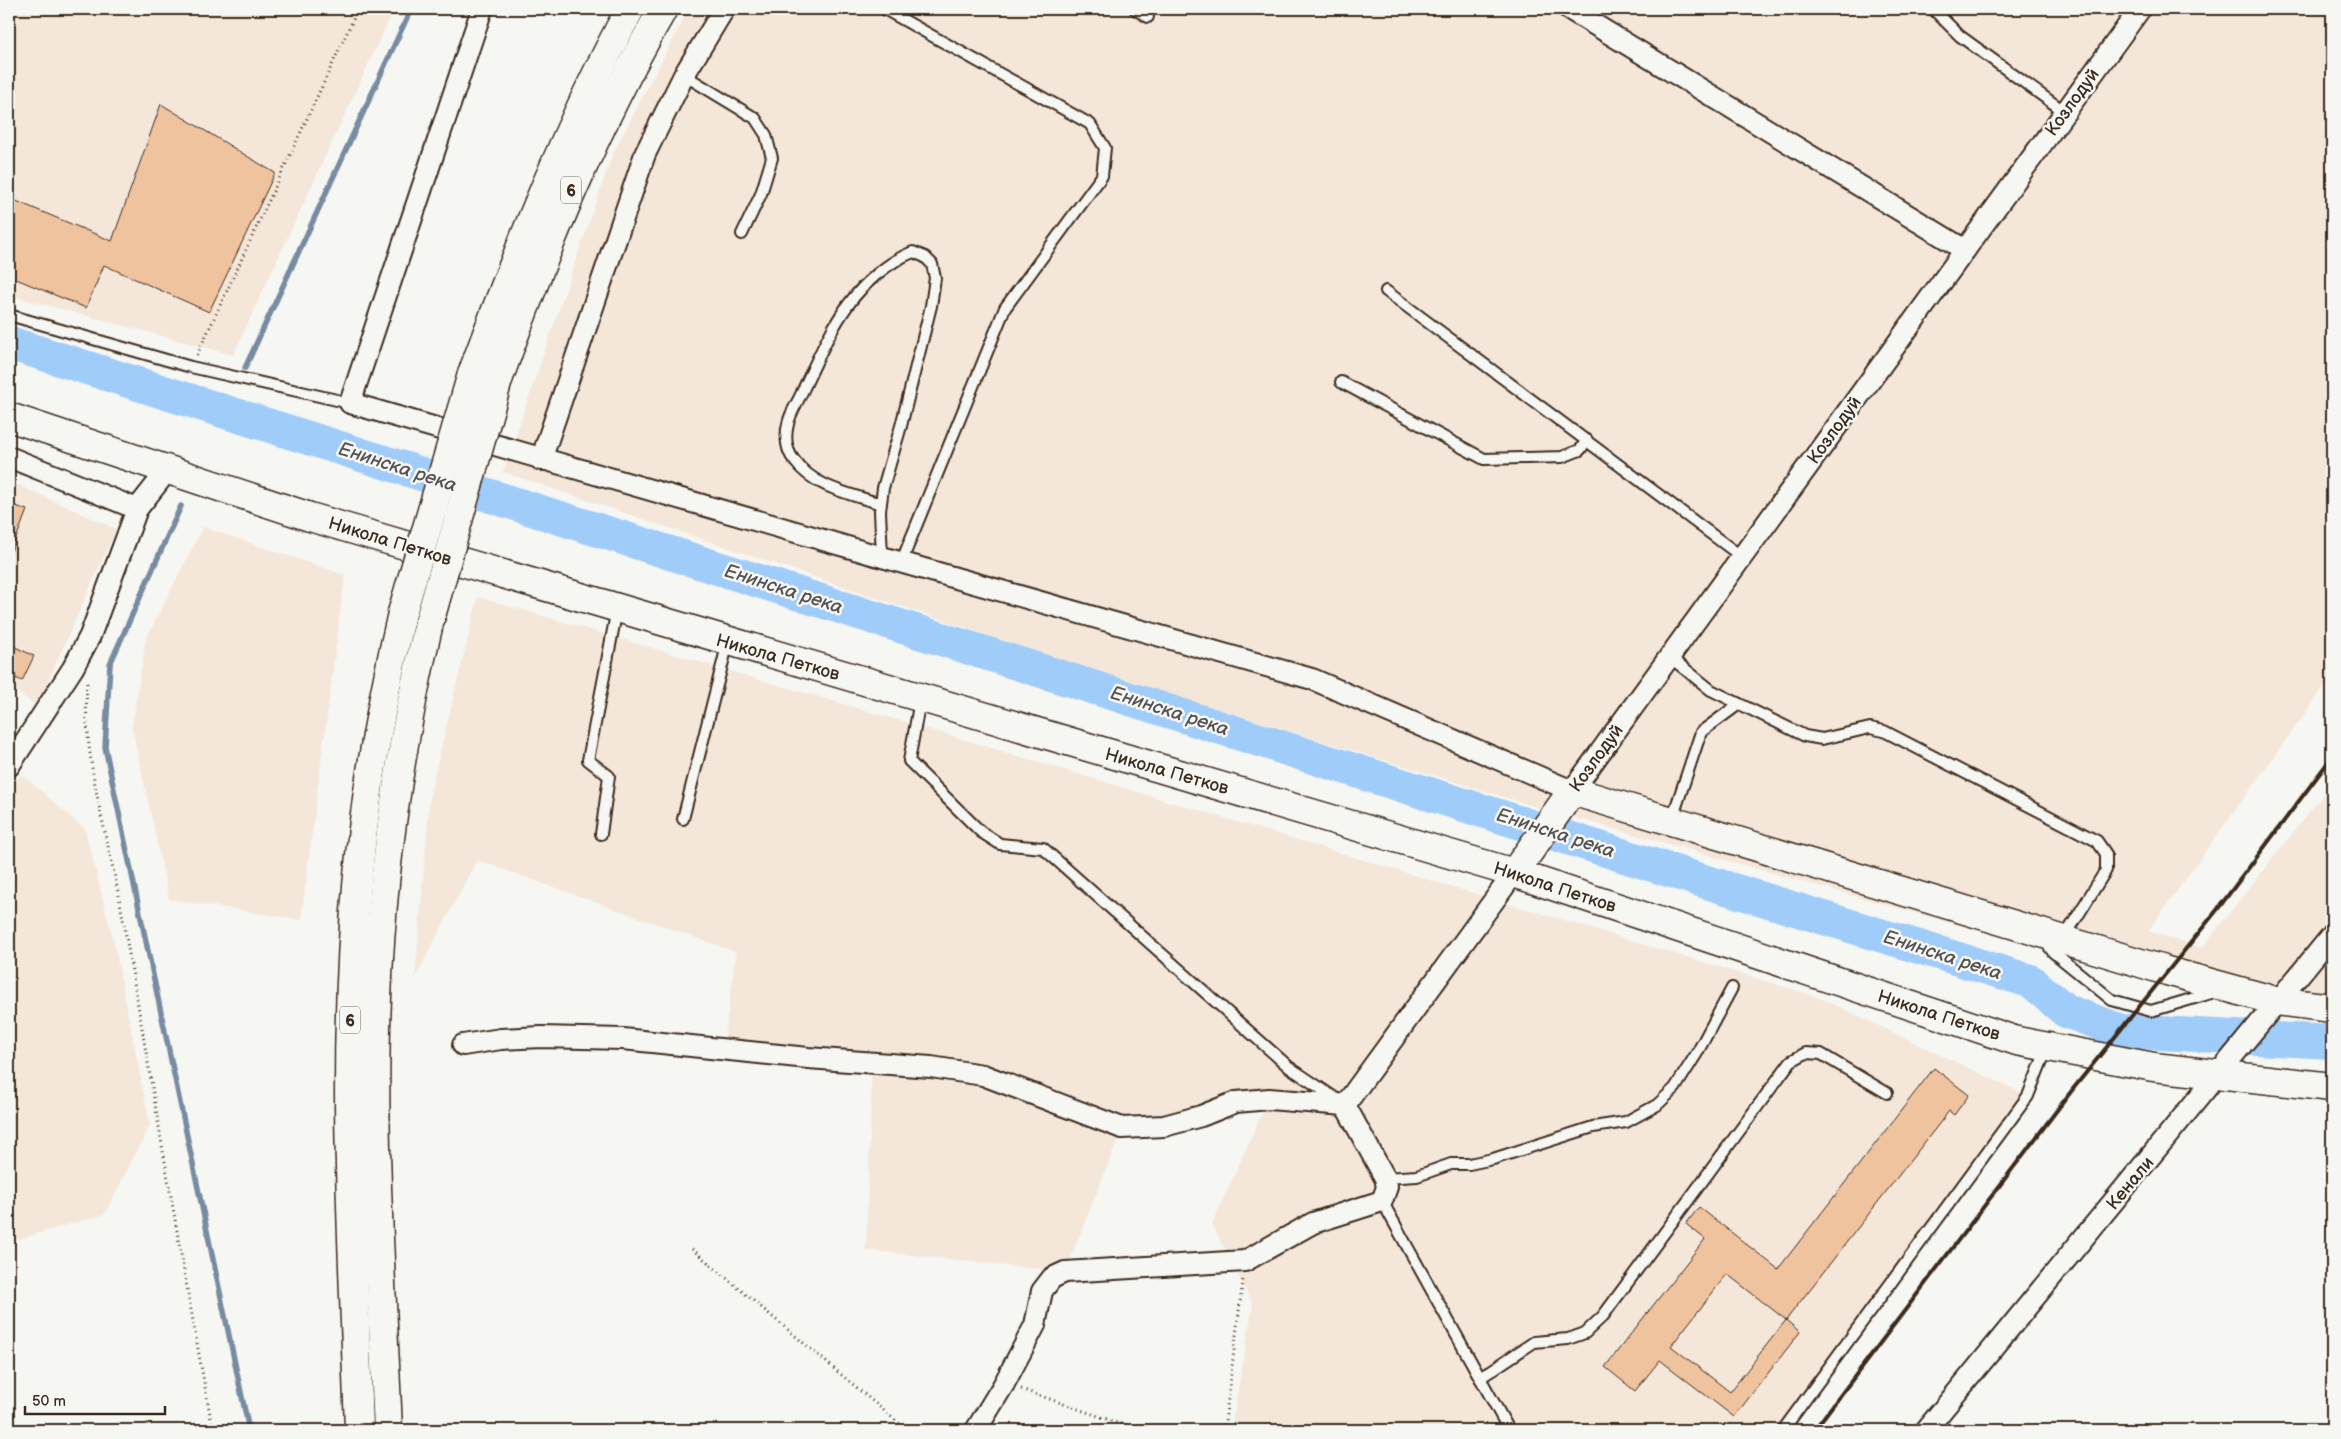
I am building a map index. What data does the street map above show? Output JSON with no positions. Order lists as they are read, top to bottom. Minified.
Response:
{"streets":{"main road":["Козлодуй","6","Никола Петков"],"street":["Кенали"]},"crossings":[["Козлодуй","Никола Петков"],["Никола Петков","Кенали"]],"water":["Енинска река"],"scale_bar":"50 m"}
